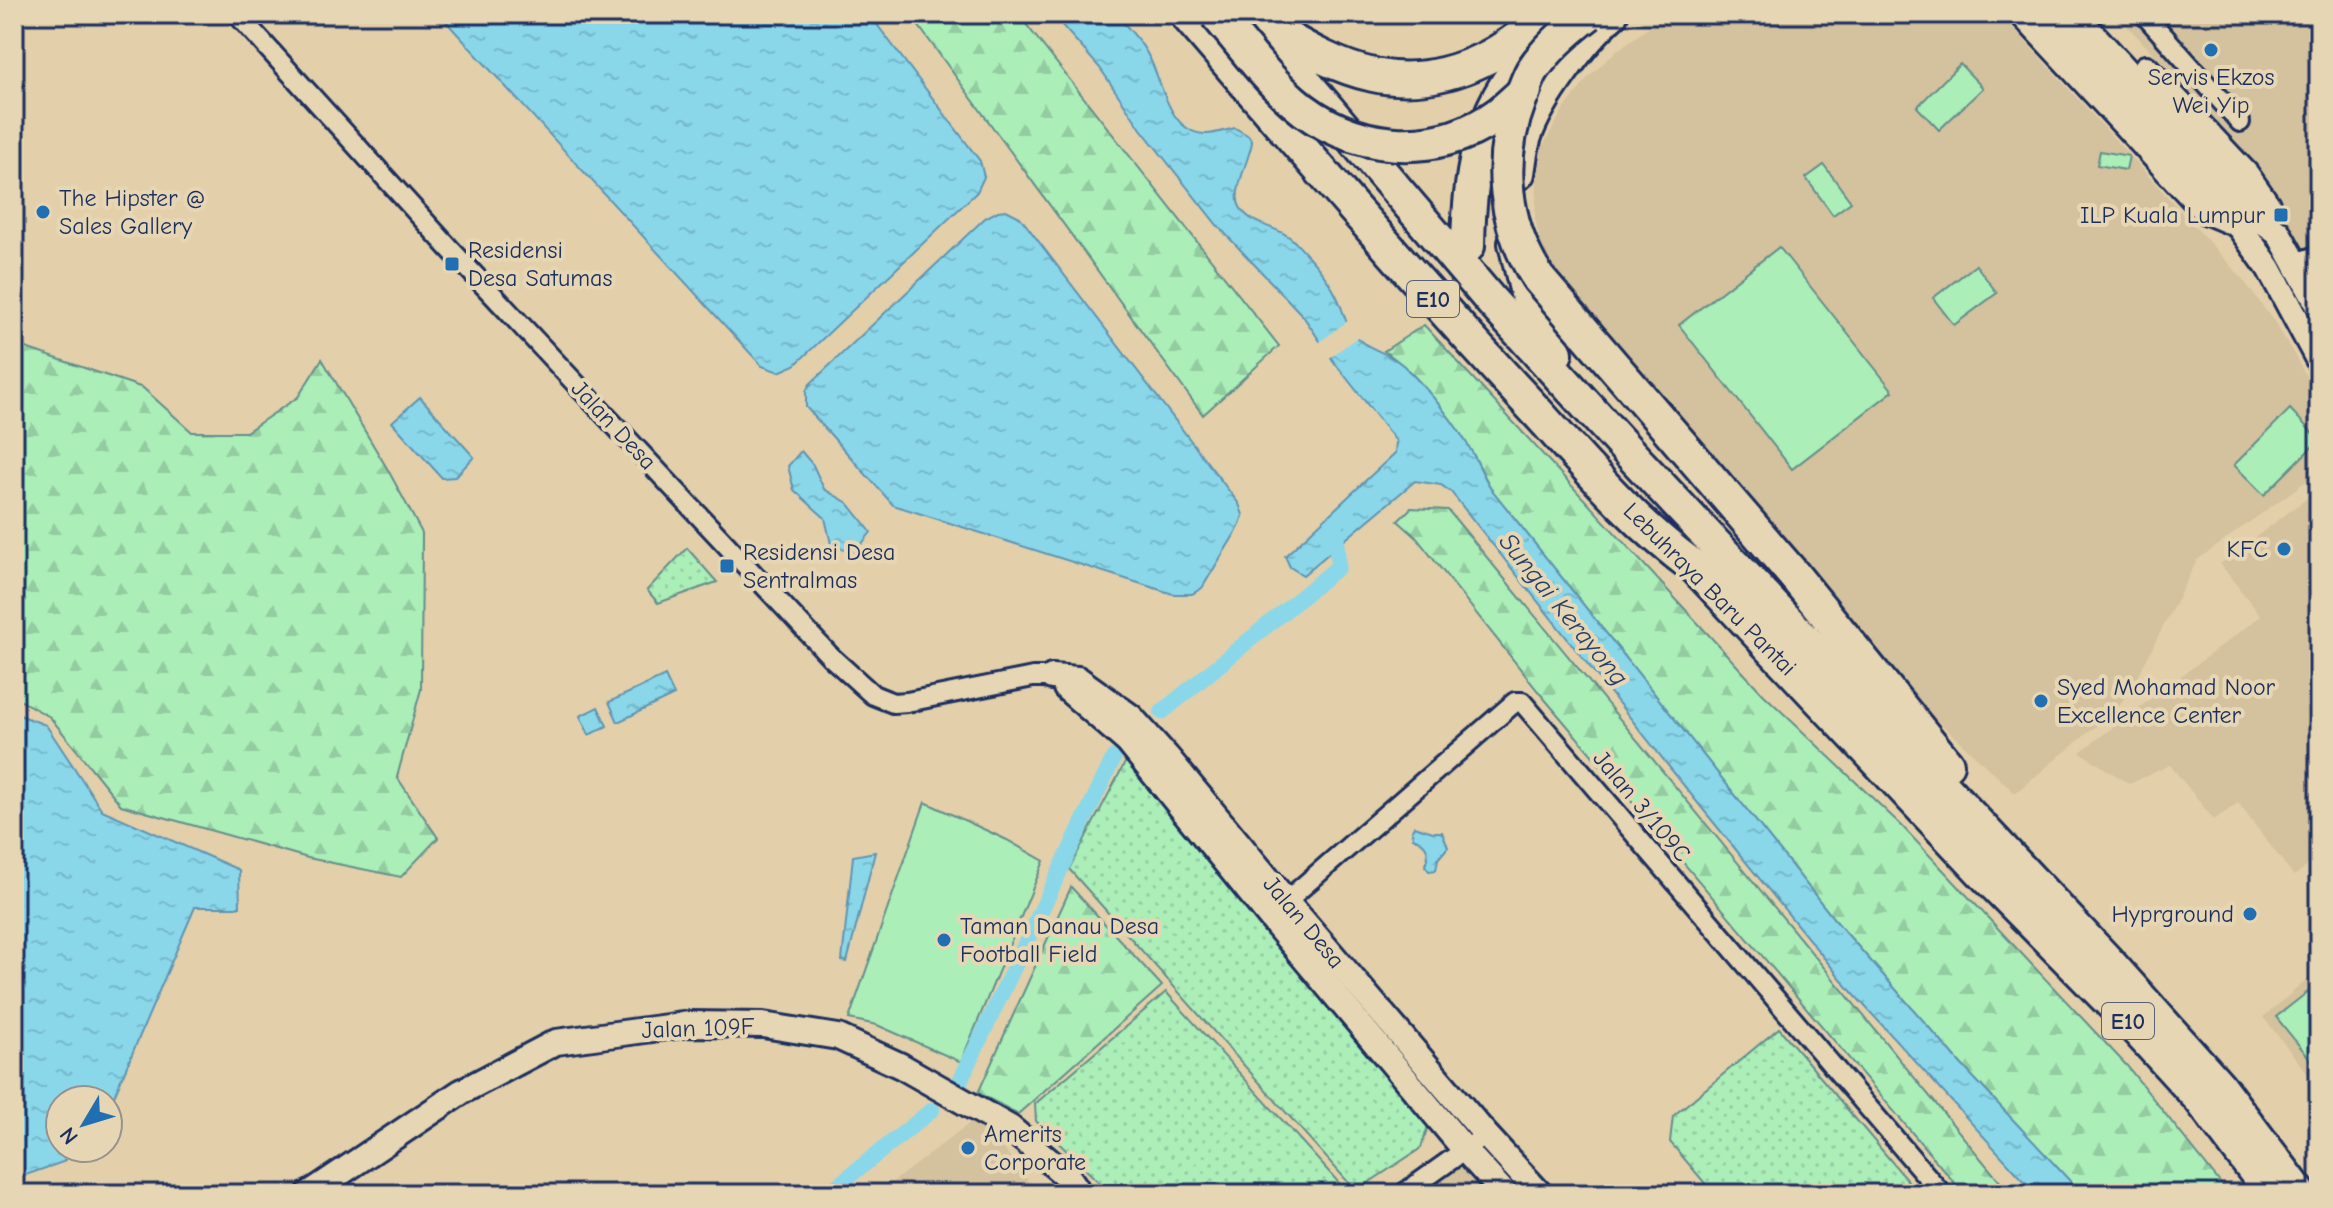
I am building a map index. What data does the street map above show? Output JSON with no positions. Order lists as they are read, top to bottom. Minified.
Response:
{"streets":{"highway":["E10","Lebuhraya Baru Pantai"],"main road":["Jalan Desa","Jalan 109F"],"street":["Jalan 3/109C"]},"crossings":[["Jalan Desa","Jalan 3/109C"]],"water":["Sungai Kerayong"],"places":{"other":["Servis Ekzos Wei Yip","The Hipster @ Sales Gallery","KFC","Syed Mohamad Noor Excellence Center","Hyprground","Taman Danau Desa Football Field","Amerits Corporate"],"transit":["ILP Kuala Lumpur","Residensi Desa Satumas","Residensi Desa Sentralmas"]},"north":"bottom left"}
